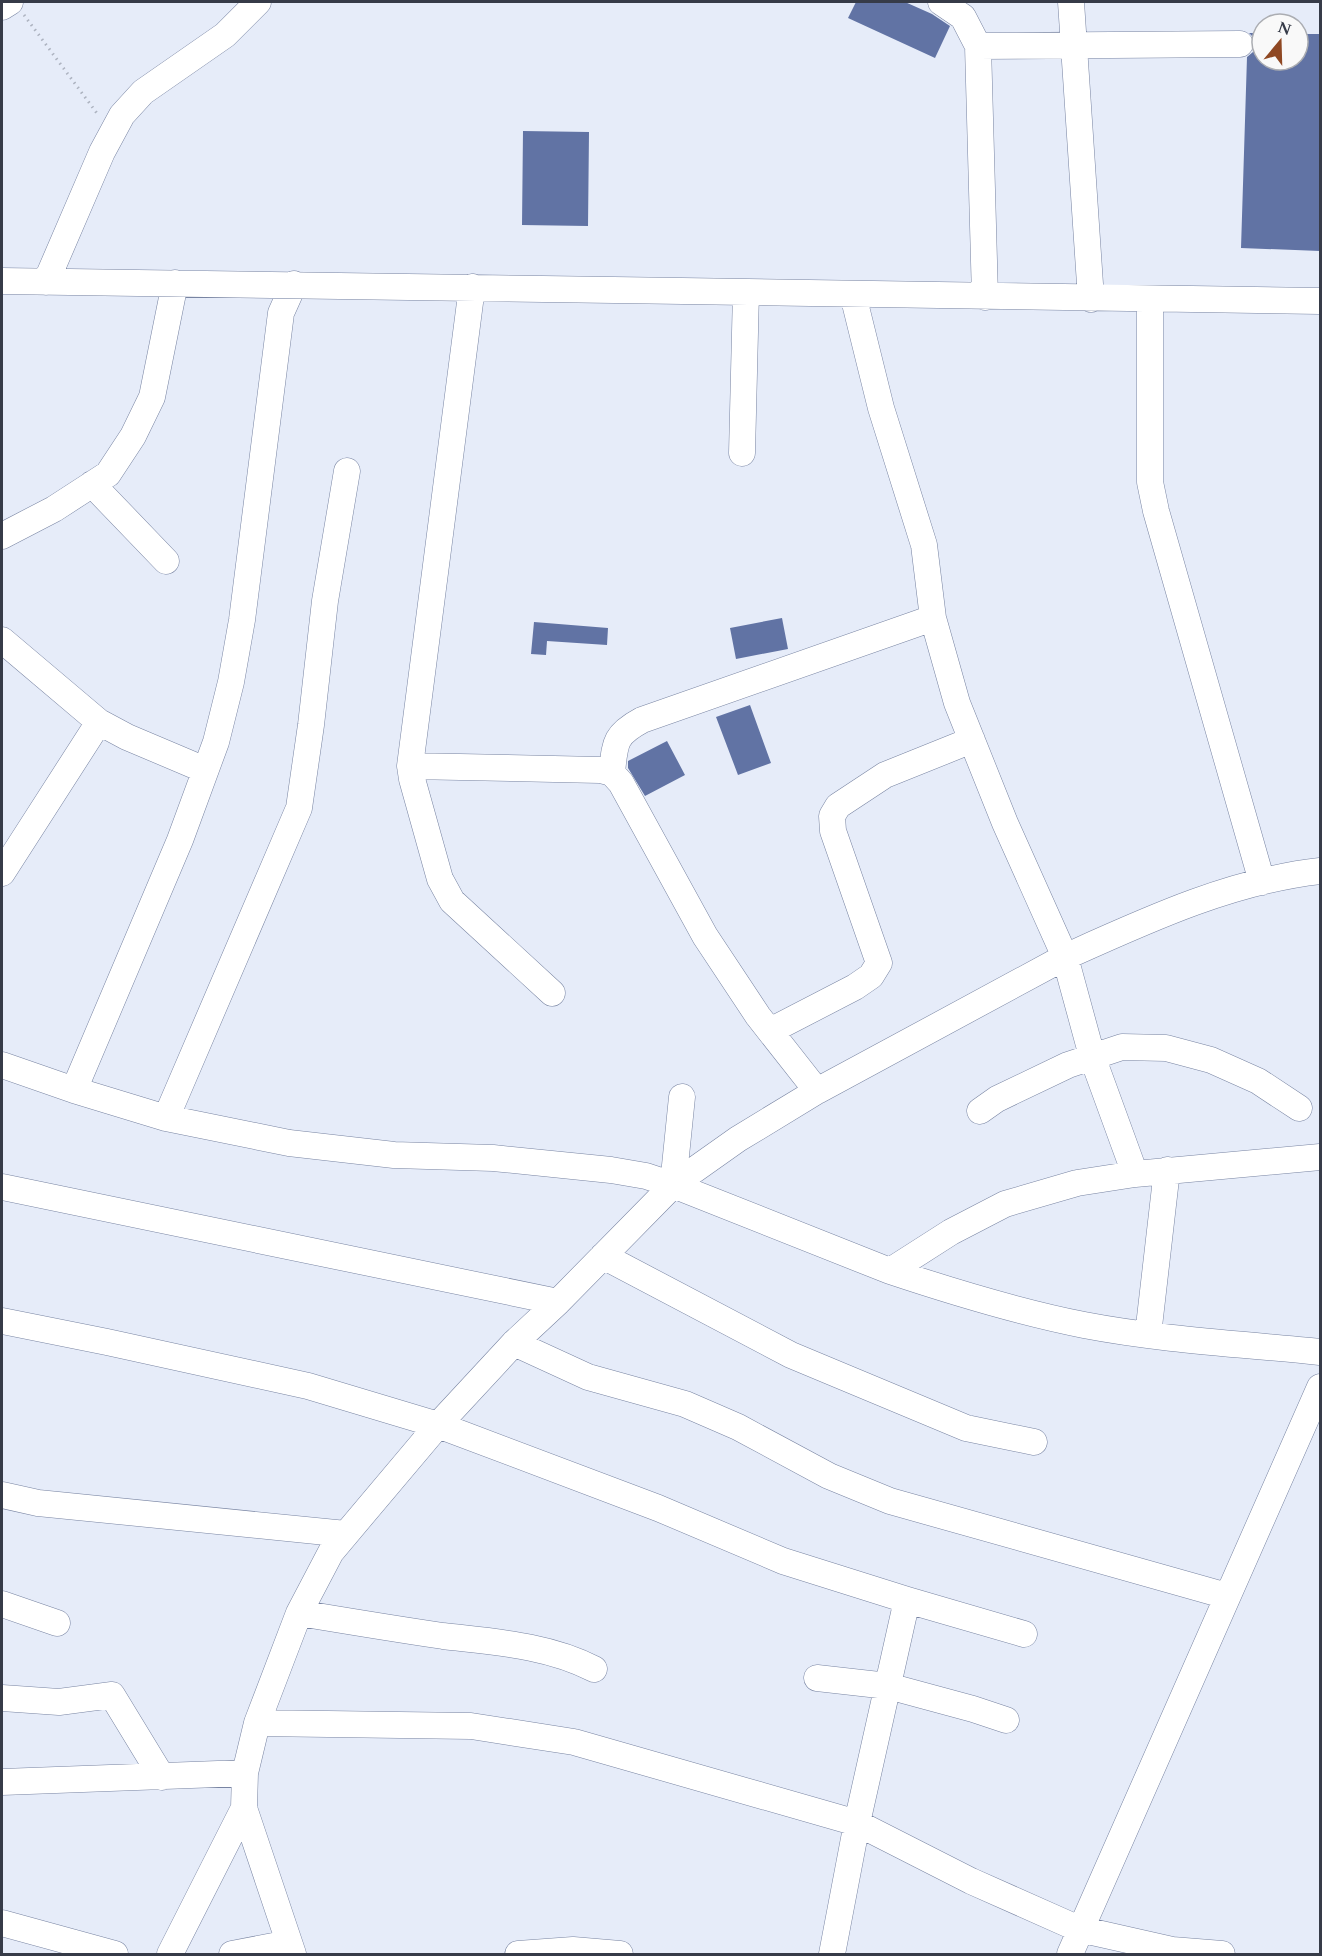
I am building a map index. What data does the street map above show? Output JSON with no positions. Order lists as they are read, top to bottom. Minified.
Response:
{"north":"top"}
